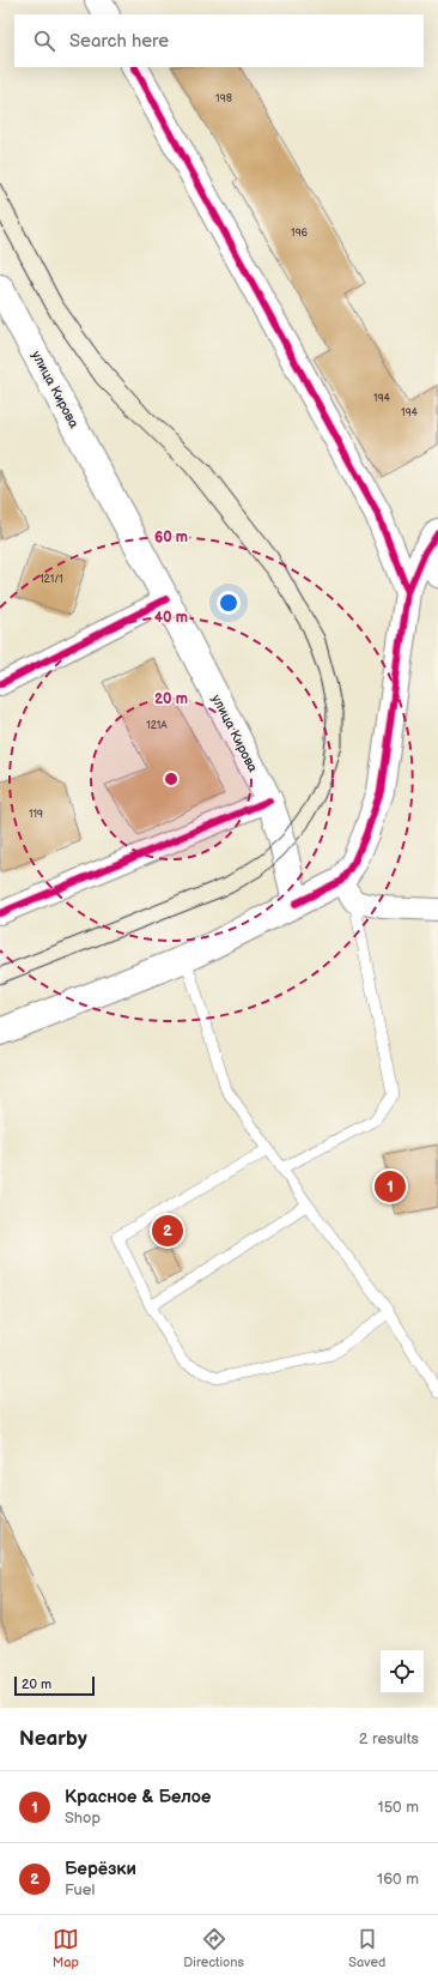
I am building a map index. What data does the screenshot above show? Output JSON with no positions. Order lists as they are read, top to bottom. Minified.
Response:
{"streets":{"main road":["улица Кирова"]},"house_numbers":["198","196","194","194","121/1","121А","119"],"scale_bar":"20 m","page":{"search":"Search here","pins":["1","2"],"scale":"20 m","heading":["Nearby","2 results"],"list":[{"mark":"1","name":"Красное & Белое","note":"Shop","value":"150 m"},{"mark":"2","name":"Берёзки","note":"Fuel","value":"160 m"}],"nav":["Map","Directions","Saved"]},"rings":["60 m","40 m","20 m"]}
